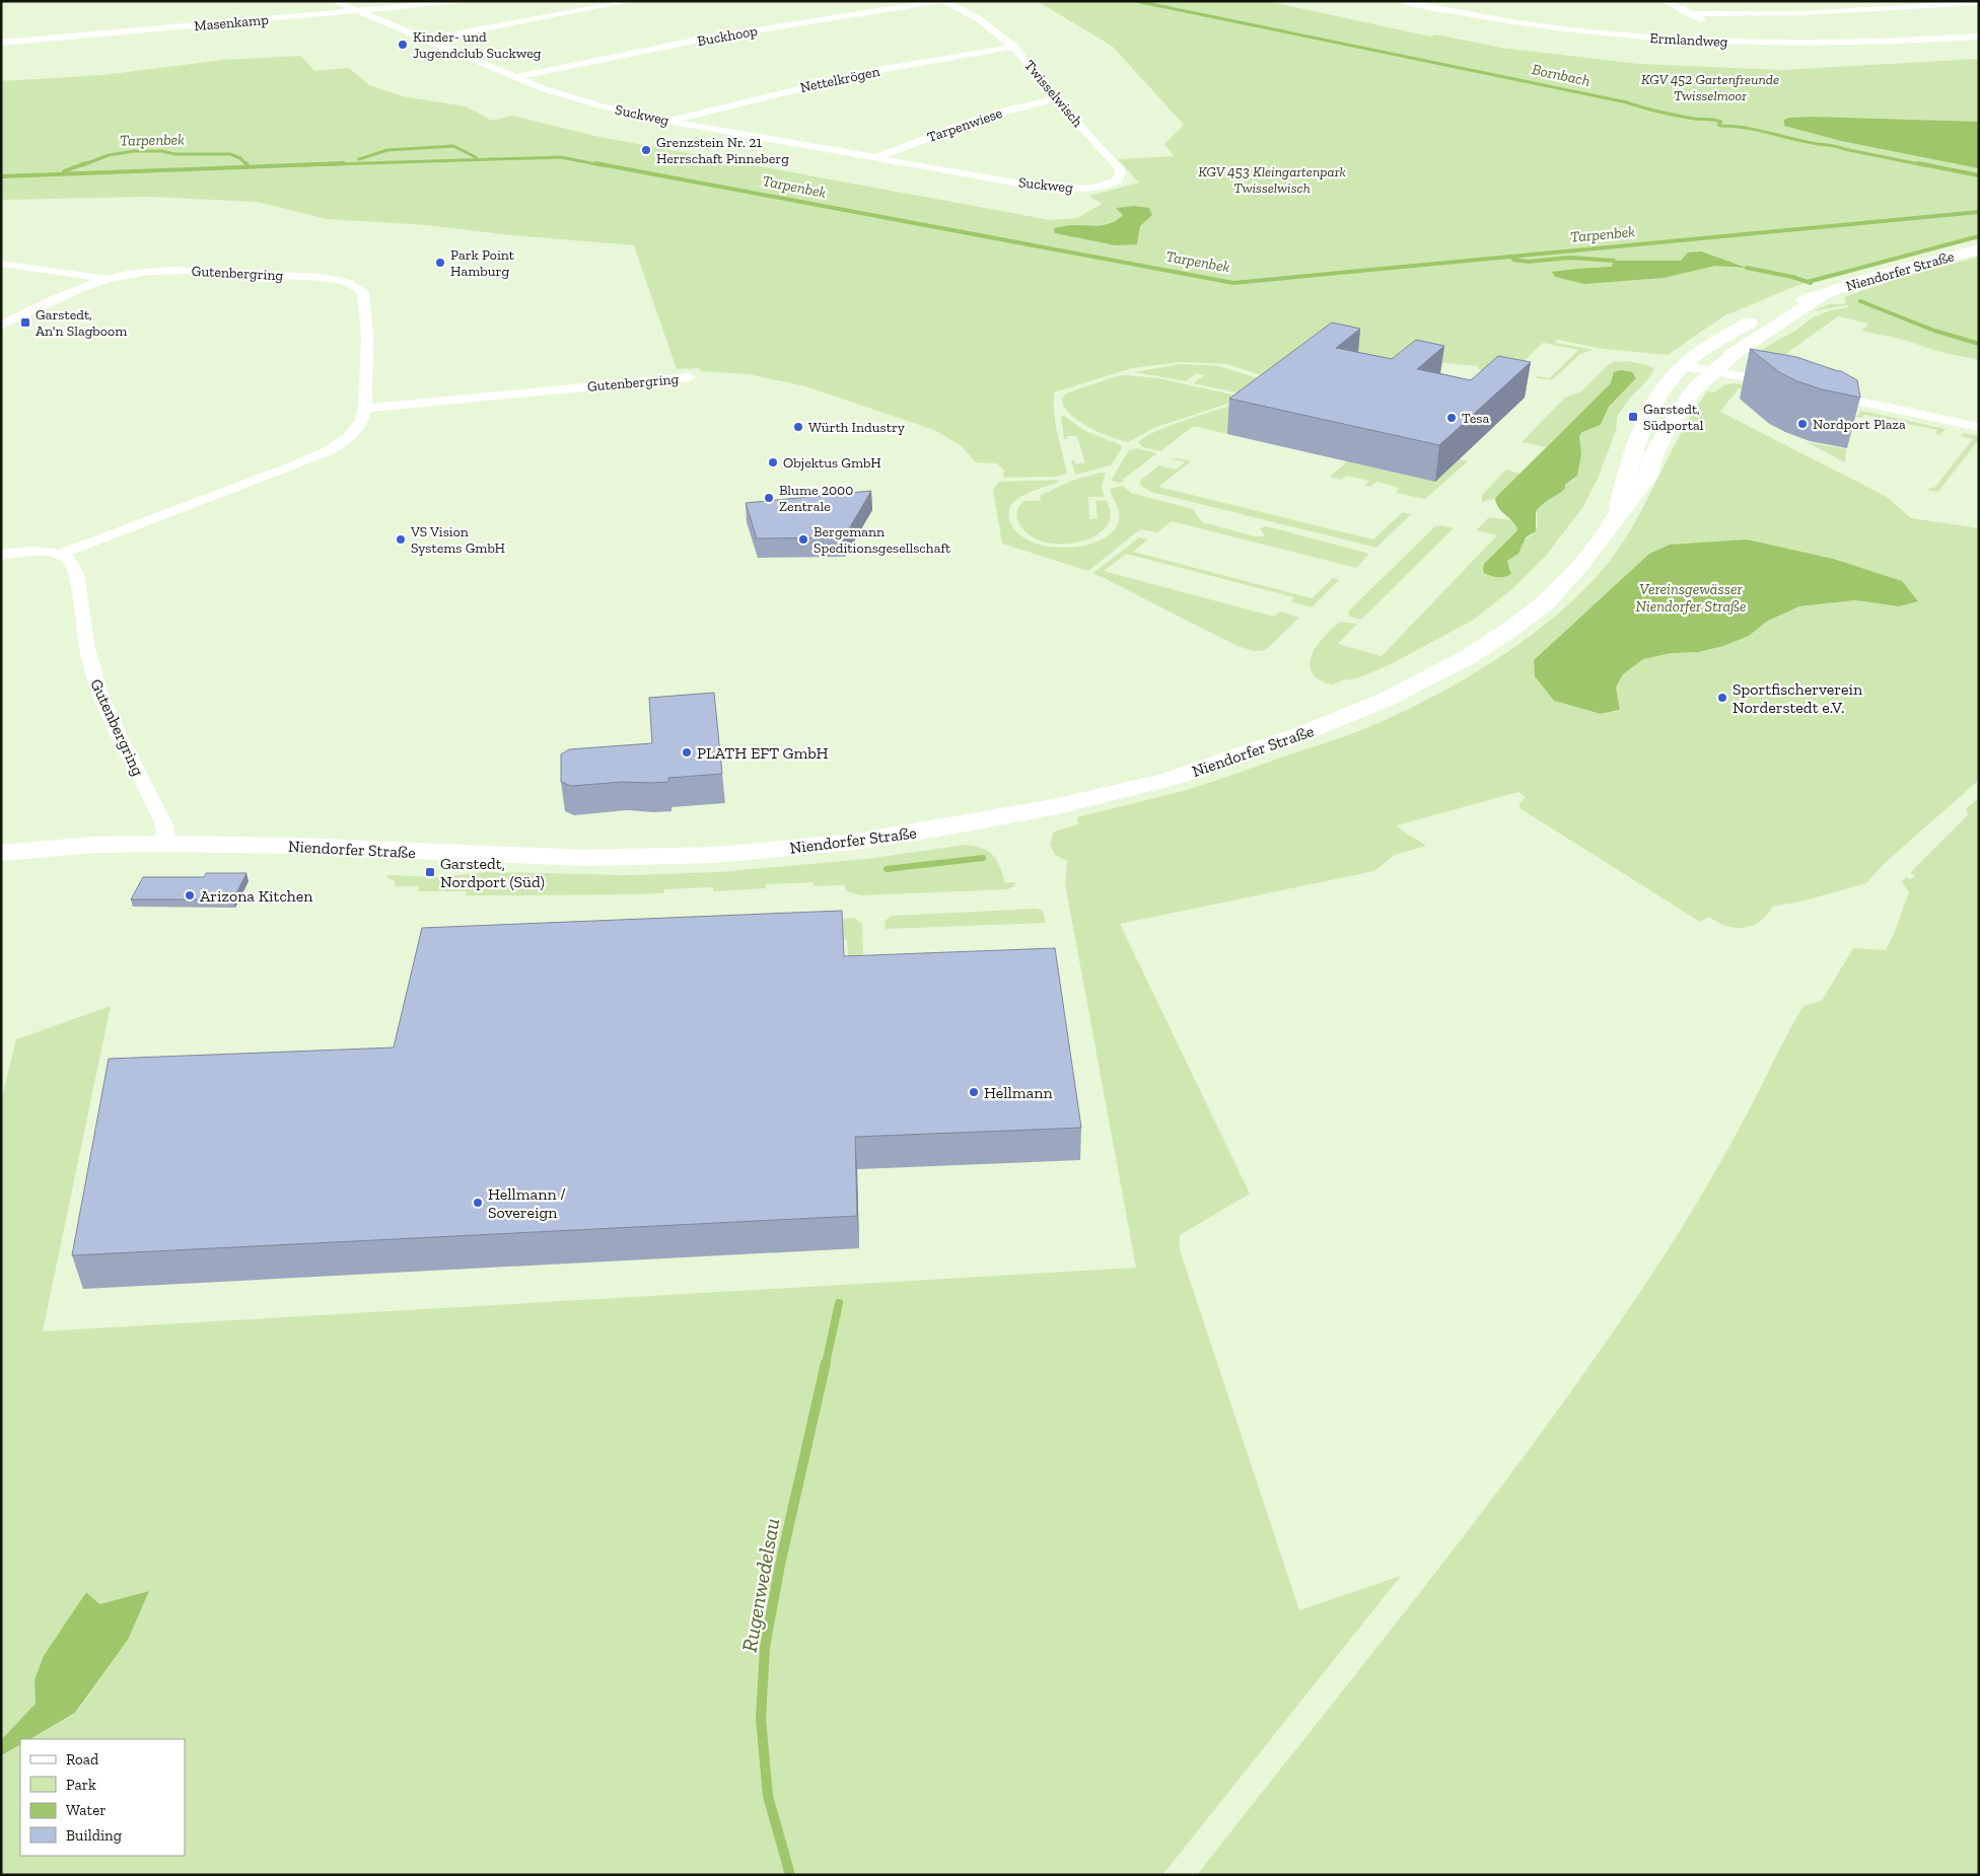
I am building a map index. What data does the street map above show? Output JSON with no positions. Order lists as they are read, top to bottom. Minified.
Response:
{"streets":{"main road":["Niendorfer Straße"],"street":["Masenkamp","Buckhoop","Ermlandweg","Nettelkrögen","Twisselwisch","Suckweg","Tarpenwiese","Gutenbergring"]},"crossings":[["Masenkamp","Suckweg"],["Buckhoop","Twisselwisch"],["Buckhoop","Suckweg"],["Nettelkrögen","Twisselwisch"],["Nettelkrögen","Suckweg"],["Twisselwisch","Suckweg"],["Twisselwisch","Tarpenwiese"],["Suckweg","Tarpenwiese"],["Niendorfer Straße","Gutenbergring"]],"water":["Bornbach","Tarpenbek","Vereinsgewässer Niendorfer Straße","Rugenwedelsau"],"parks":["KGV 452 Gartenfreunde Twisselmoor","KGV 453 Kleingartenpark Twisselwisch"],"places":{"other":["Kinder- und Jugendclub Suckweg","Grenzstein Nr. 21 Herrschaft Pinneberg","Park Point Hamburg","Tesa","Nordport Plaza","Würth Industry","Objektus GmbH","Blume 2000 Zentrale","VS Vision Systems GmbH","Bergemann Speditionsgesellschaft","Sportfischerverein Norderstedt e.V.","PLATH EFT GmbH","Arizona Kitchen","Hellmann","Hellmann / Sovereign"],"transit":["Garstedt, An'n Slagboom","Garstedt, Südportal","Garstedt, Nordport (Süd)"]},"legend":["Road","Park","Water","Building"]}
